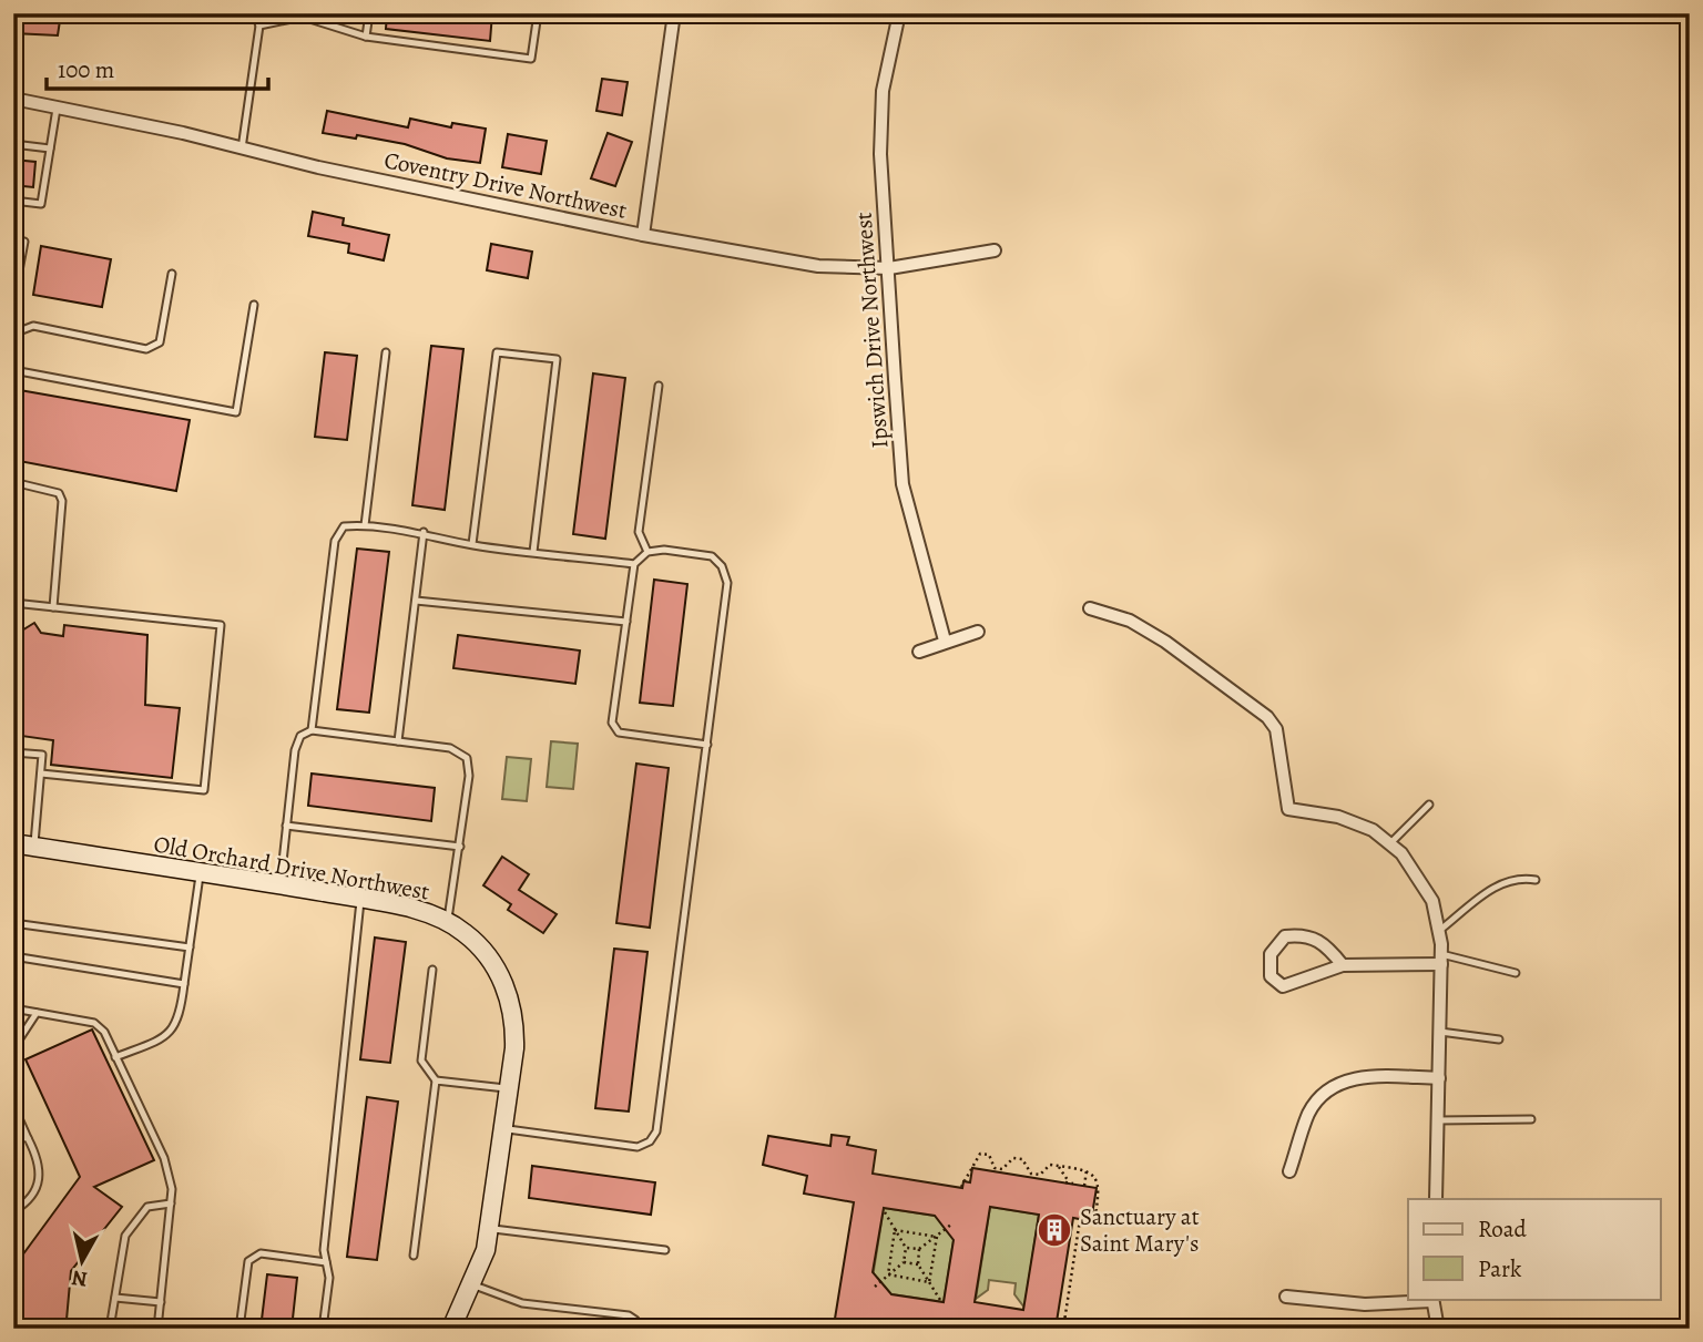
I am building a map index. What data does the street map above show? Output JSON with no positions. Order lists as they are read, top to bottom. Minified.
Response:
{"streets":{"street":["Coventry Drive Northwest","Ipswich Drive Northwest","Old Orchard Drive Northwest"]},"crossings":[["Coventry Drive Northwest","Ipswich Drive Northwest"]],"places":{"building":["Sanctuary at Saint Mary's"]},"legend":["Road","Park"],"scale_bar":"100 m","north":"bottom"}
